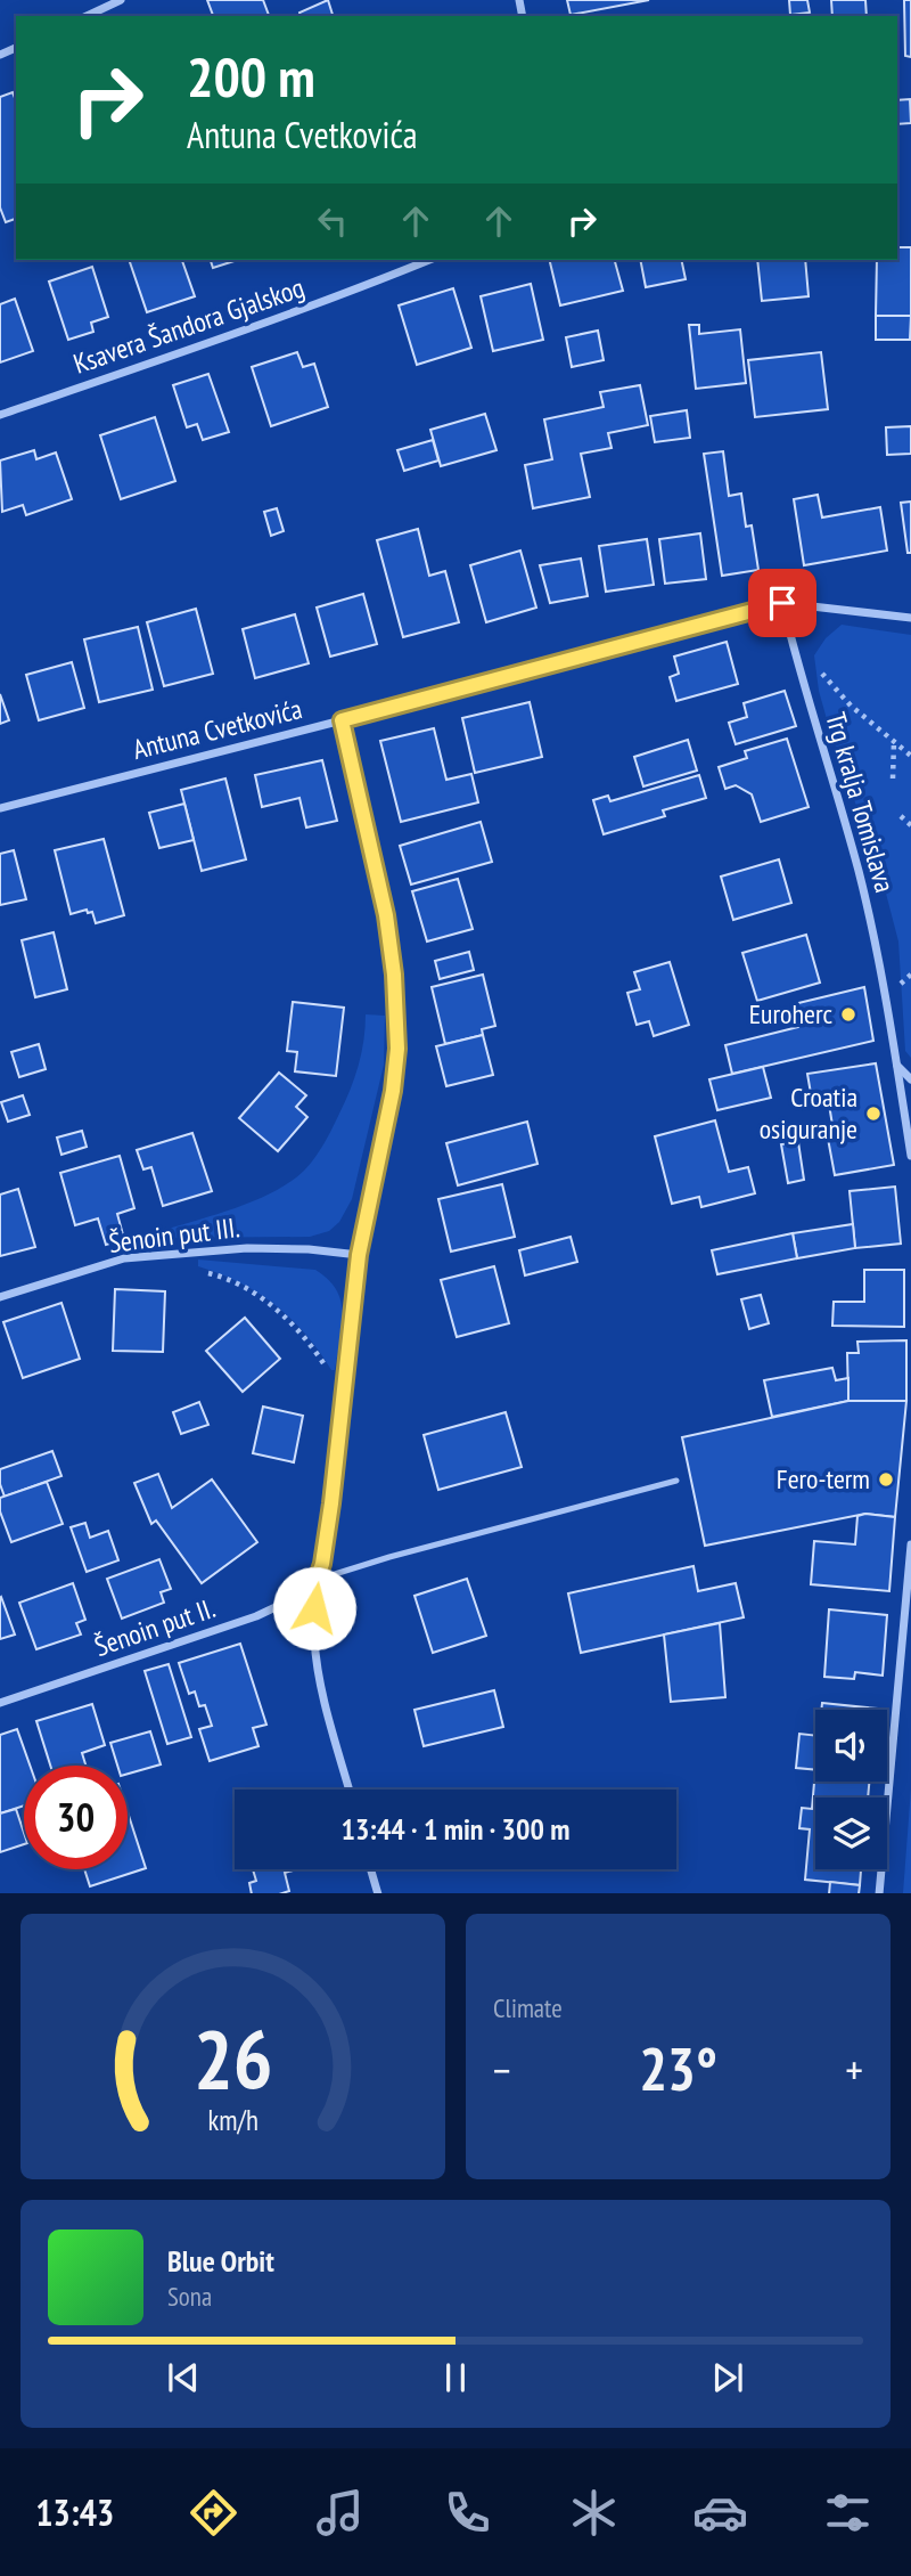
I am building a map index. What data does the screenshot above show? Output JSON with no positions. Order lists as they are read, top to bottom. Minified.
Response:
{"streets":{"street":["Ksavera Šandora Gjalskog","Antuna Cvetkovića","Trg kralja Tomislava","Šenoin put III.","Šenoin put II."]},"crossings":[["Antuna Cvetkovića","Trg kralja Tomislava"]],"places":["Euroherc","Croatia osiguranje","Fero-term"],"page":{"turn":["200 m","Antuna Cvetkovića"],"limit":"30","trip":"13:44 · 1 min · 300 m","tile":"Climate","heat":["−","23°","+"],"song":["Blue Orbit","Sona"],"tabs":"13:43","gauge":["26","km/h"]}}
